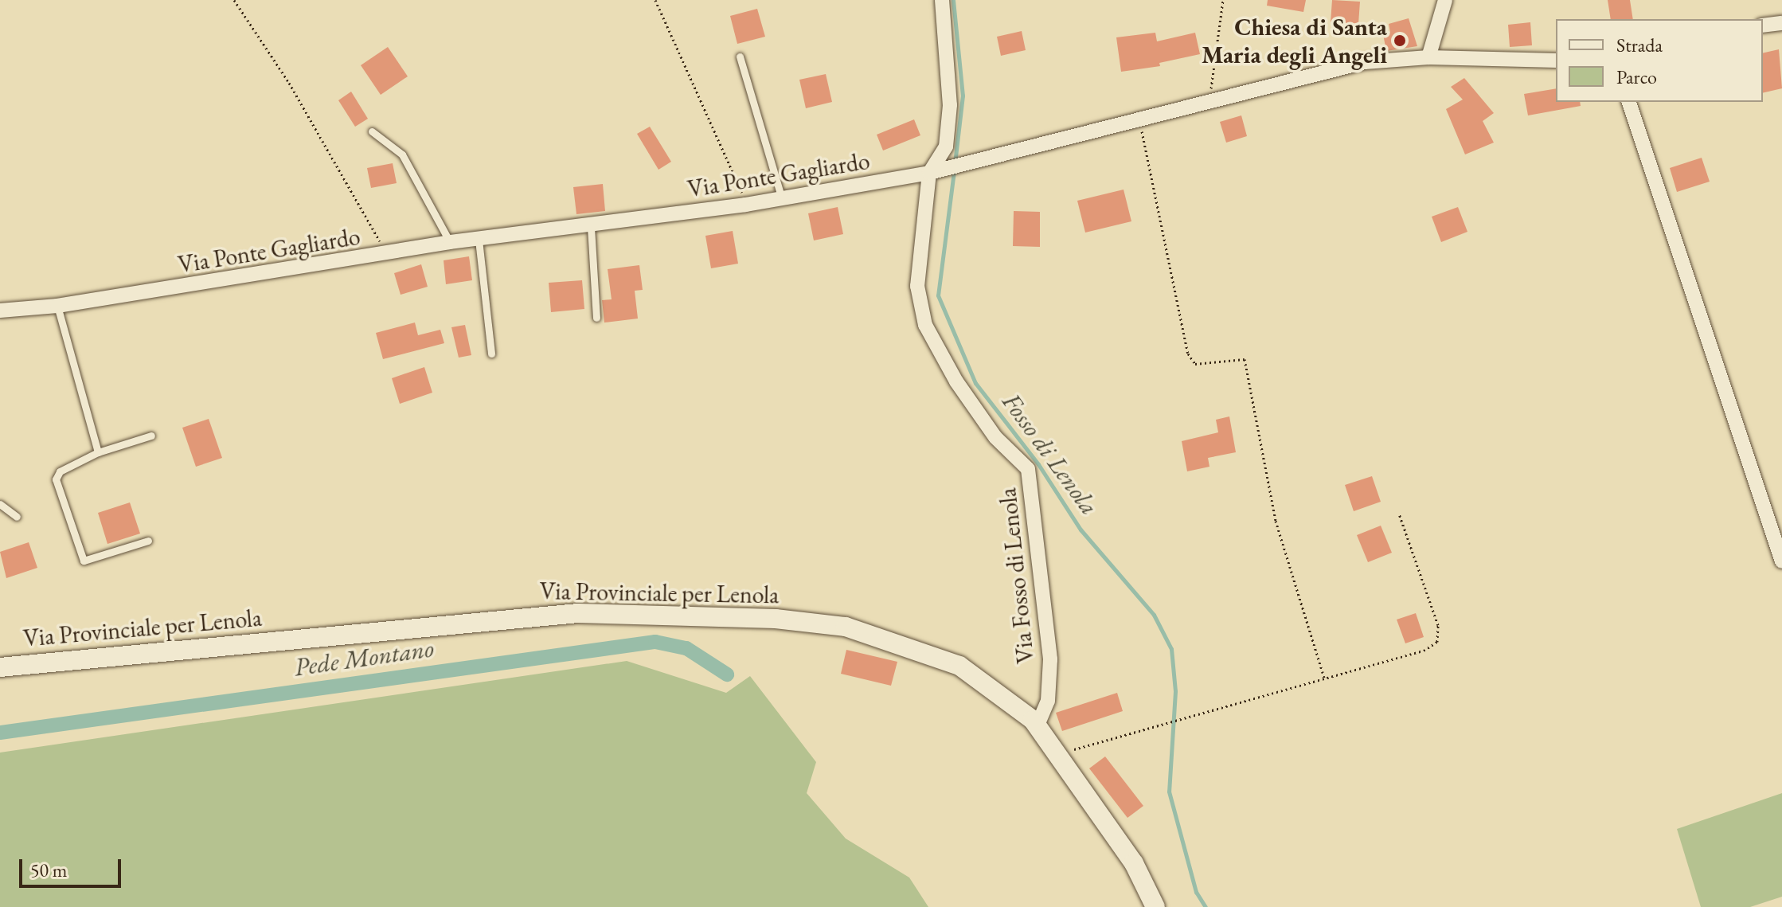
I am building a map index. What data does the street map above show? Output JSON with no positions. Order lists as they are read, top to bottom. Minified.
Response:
{"streets":{"main road":["Via Provinciale per Lenola"],"street":["Via Ponte Gagliardo","Via Fosso di Lenola"]},"crossings":[["Via Ponte Gagliardo","Via Fosso di Lenola"],["Via Fosso di Lenola","Via Provinciale per Lenola"]],"water":["Fosso di Lenola","Pede Montano"],"places":["Chiesa di Santa Maria degli Angeli"],"legend":["Strada","Parco"],"scale_bar":"50 m"}
